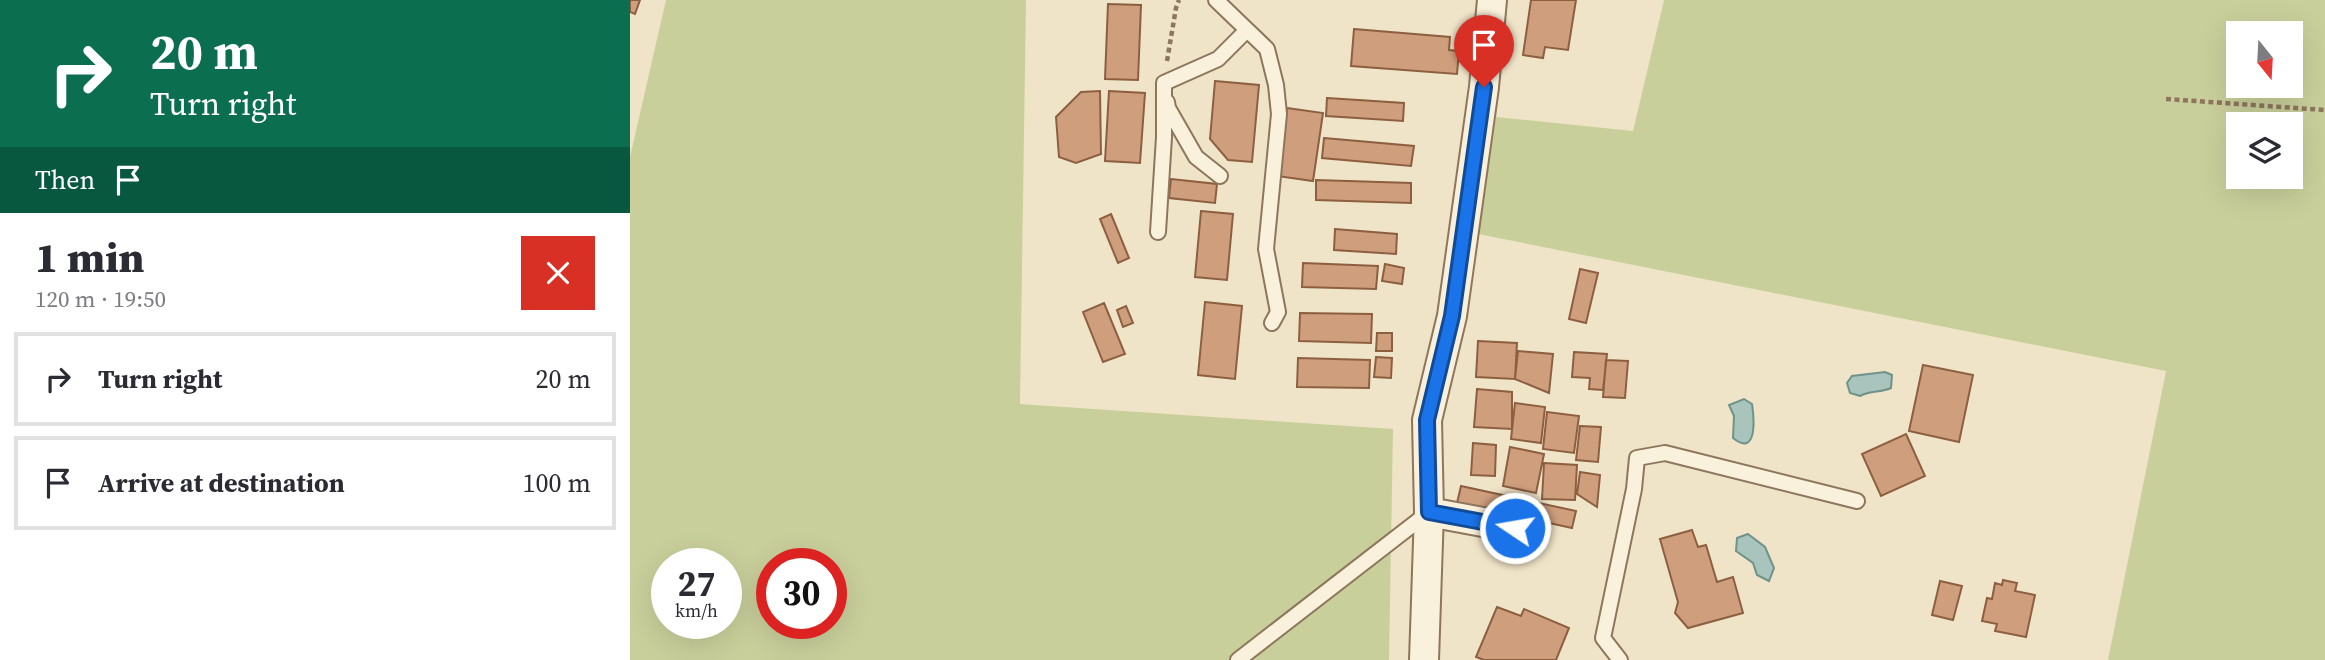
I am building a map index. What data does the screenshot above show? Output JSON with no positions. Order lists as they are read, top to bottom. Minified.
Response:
{"north":"bottom","page":{"turn":["20 m","Turn right"],"then":"Then","heading":["1 min","120 m · 19:50"],"list":[{"name":"Turn right","value":"20 m"},{"name":"Arrive at destination","value":"100 m"}],"speed":"27 km/h","limit":"30"}}
